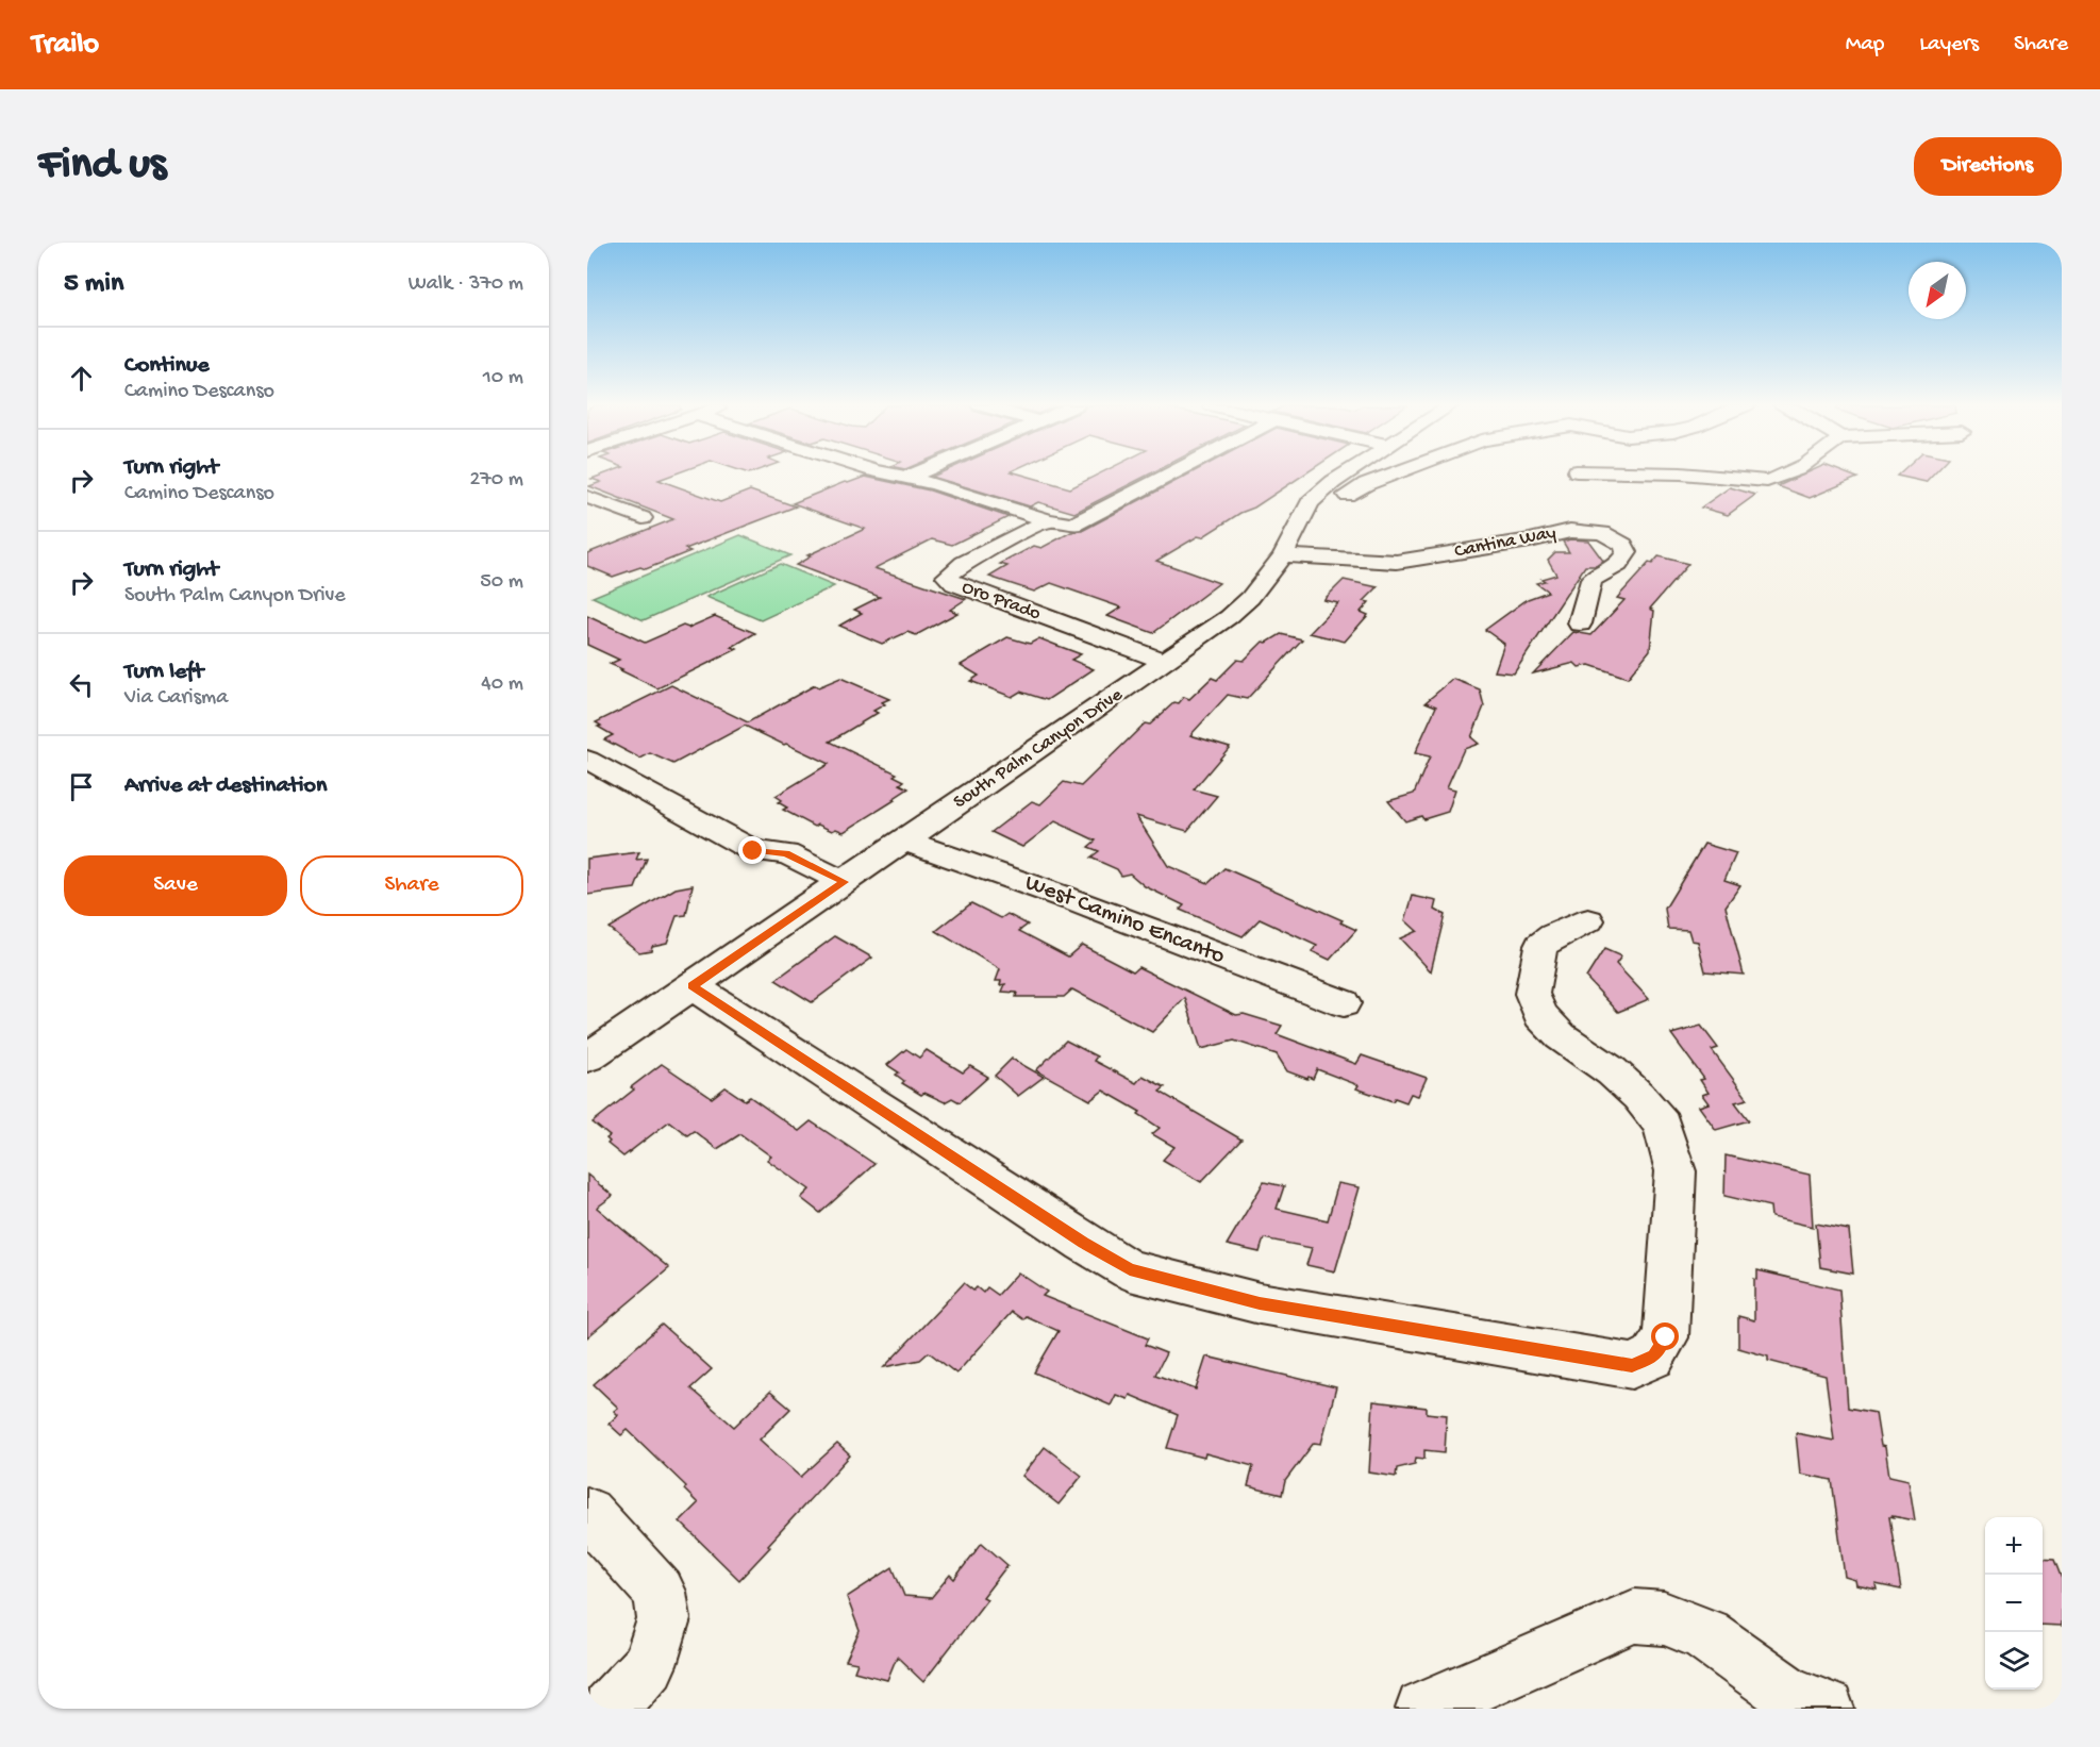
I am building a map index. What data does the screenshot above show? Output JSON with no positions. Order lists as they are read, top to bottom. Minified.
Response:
{"streets":{"street":["Cantina Way","Oro Prado","South Palm Canyon Drive","West Camino Encanto"]},"crossings":[["Cantina Way","South Palm Canyon Drive"],["Oro Prado","South Palm Canyon Drive"],["South Palm Canyon Drive","West Camino Encanto"]],"north":"bottom left","page":{"header":"Trailo","nav":["Map","Layers","Share"],"buttons":["Directions",["Save","Share"]],"title":"Find us","heading":["5 min","Walk · 370 m"],"list":[["Continue","Camino Descanso","10 m"],["Turn right","Camino Descanso","270 m"],["Turn right","South Palm Canyon Drive","50 m"],["Turn left","Via Carisma","40 m"],"Arrive at destination"],"map_buttons":["+","−"]}}
